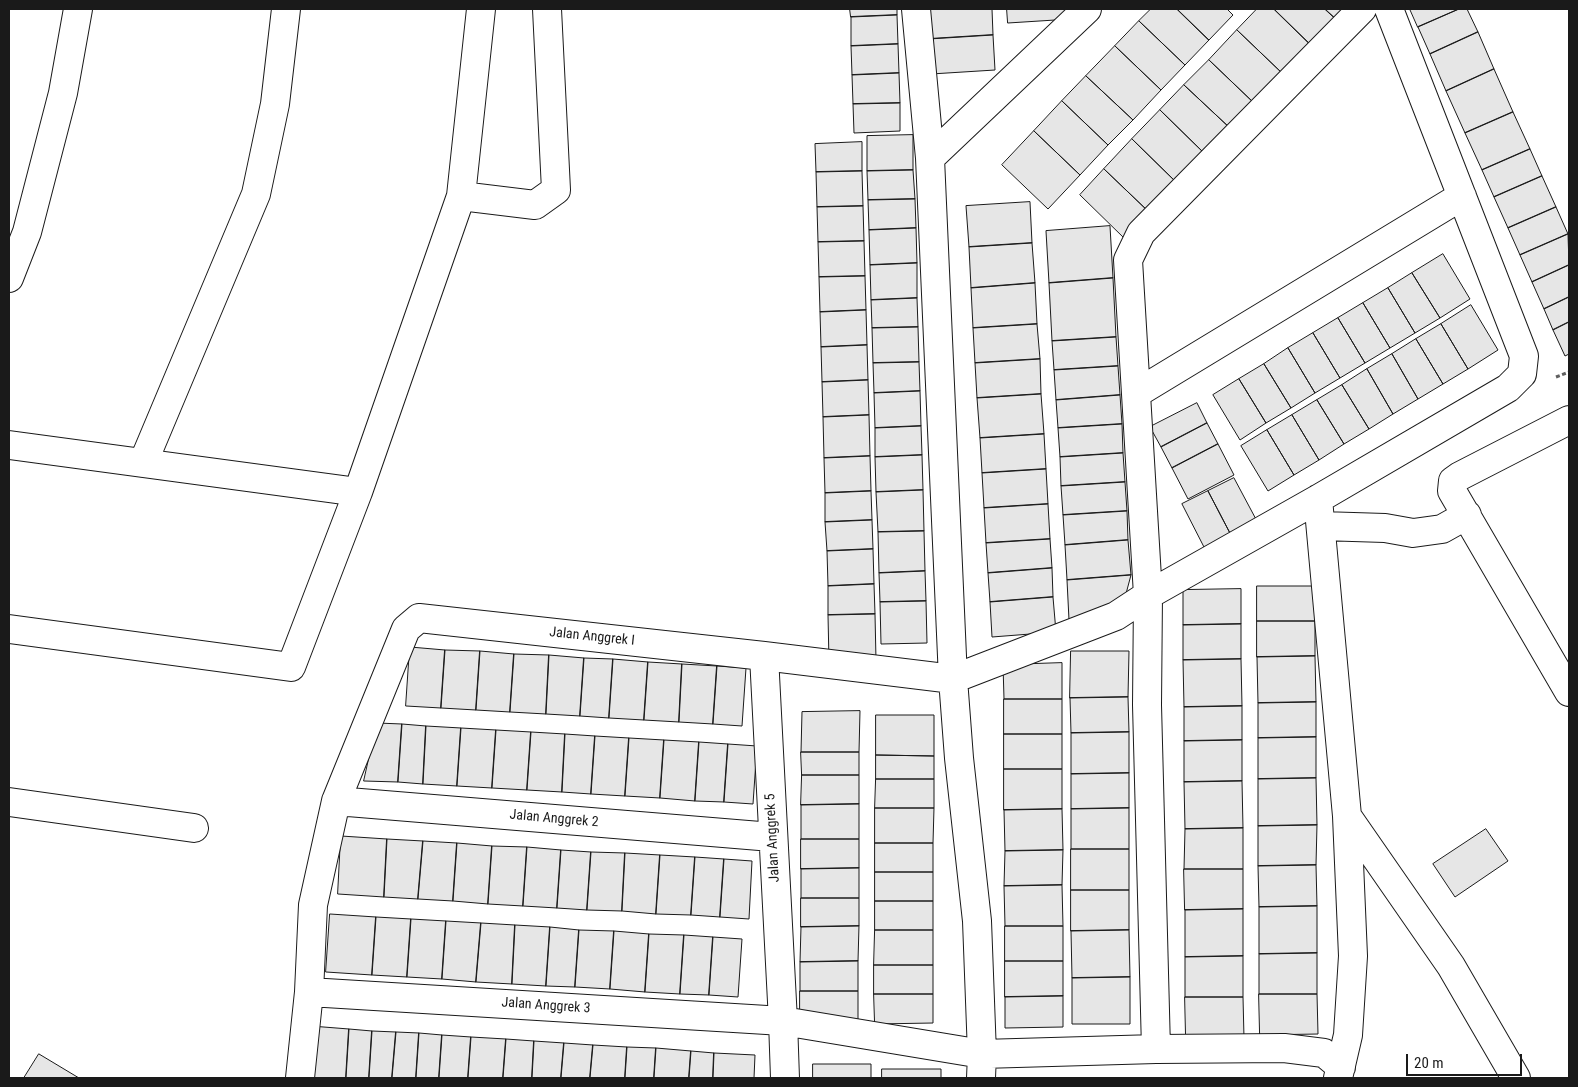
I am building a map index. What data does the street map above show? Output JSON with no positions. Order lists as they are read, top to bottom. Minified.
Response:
{"streets":{"street":["Jalan Anggrek I","Jalan Anggrek 2","Jalan Anggrek 5","Jalan Anggrek 3"]},"crossings":[["Jalan Anggrek I","Jalan Anggrek 2"],["Jalan Anggrek I","Jalan Anggrek 5"],["Jalan Anggrek 2","Jalan Anggrek 5"],["Jalan Anggrek 5","Jalan Anggrek 3"]],"scale_bar":"20 m"}
